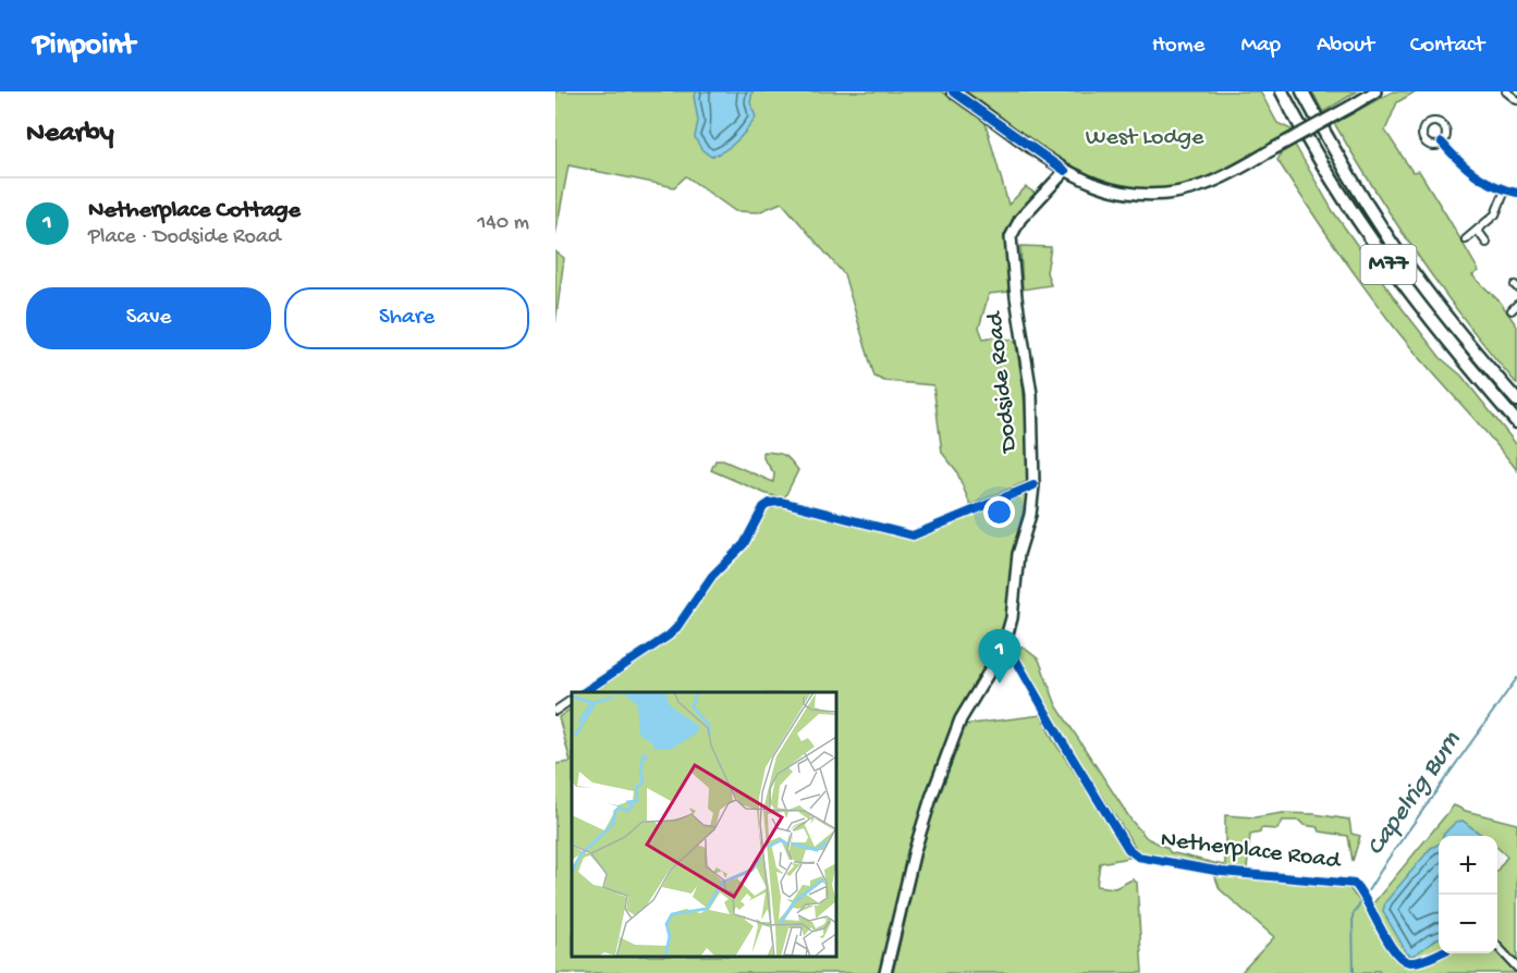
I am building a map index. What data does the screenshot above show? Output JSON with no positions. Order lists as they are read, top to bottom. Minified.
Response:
{"streets":{"highway":["M77"],"main road":["Dodside Road"],"street":["Netherplace Road"]},"crossings":[["Dodside Road","Netherplace Road"]],"water":["Capelrig Burn"],"parks":["West Lodge"],"page":{"header":"Pinpoint","nav":["Home","Map","About","Contact"],"heading":"Nearby","list":[{"mark":"1","name":"Netherplace Cottage","note":"Place · Dodside Road","value":"140 m"}],"buttons":["Save","Share"],"pins":"1","map_buttons":["+","−"]}}
